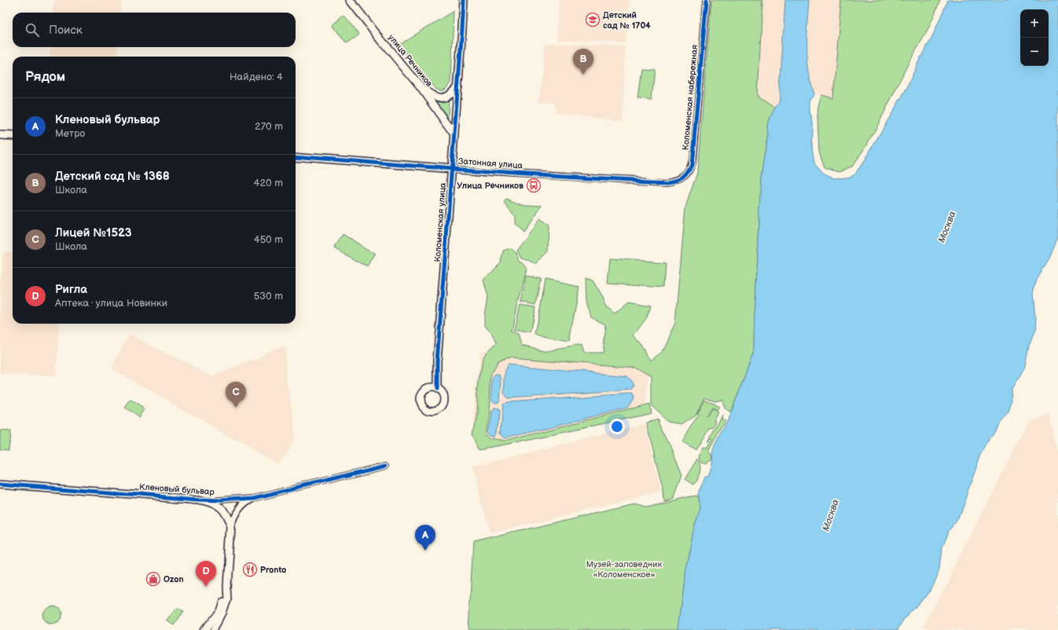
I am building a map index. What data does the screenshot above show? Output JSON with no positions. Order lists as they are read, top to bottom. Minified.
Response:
{"streets":{"street":["улица Речников","Коломенская набережная","Затонная улица","Коломенская улица","Кленовый бульвар"]},"crossings":[["улица Речников","Коломенская улица"],["Коломенская набережная","Затонная улица"],["Затонная улица","Коломенская улица"]],"water":["Москва"],"parks":["Музей-заповедник «Коломенское»"],"places":{"school or university":["Детский сад № 1704"],"bus stop":["Улица Речников"],"restaurant":["Pronto"],"shop":["Ozon"]},"page":{"map_buttons":["+","−"],"search":"Поиск","pins":["B","C","A","D"],"heading":["Рядом","Найдено: 4"],"list":[{"mark":"A","name":"Кленовый бульвар","note":"Метро","value":"270 m"},{"mark":"B","name":"Детский сад № 1368","note":"Школа","value":"420 m"},{"mark":"C","name":"Лицей №1523","note":"Школа","value":"450 m"},{"mark":"D","name":"Ригла","note":"Аптека · улица Новинки","value":"530 m"}]}}
